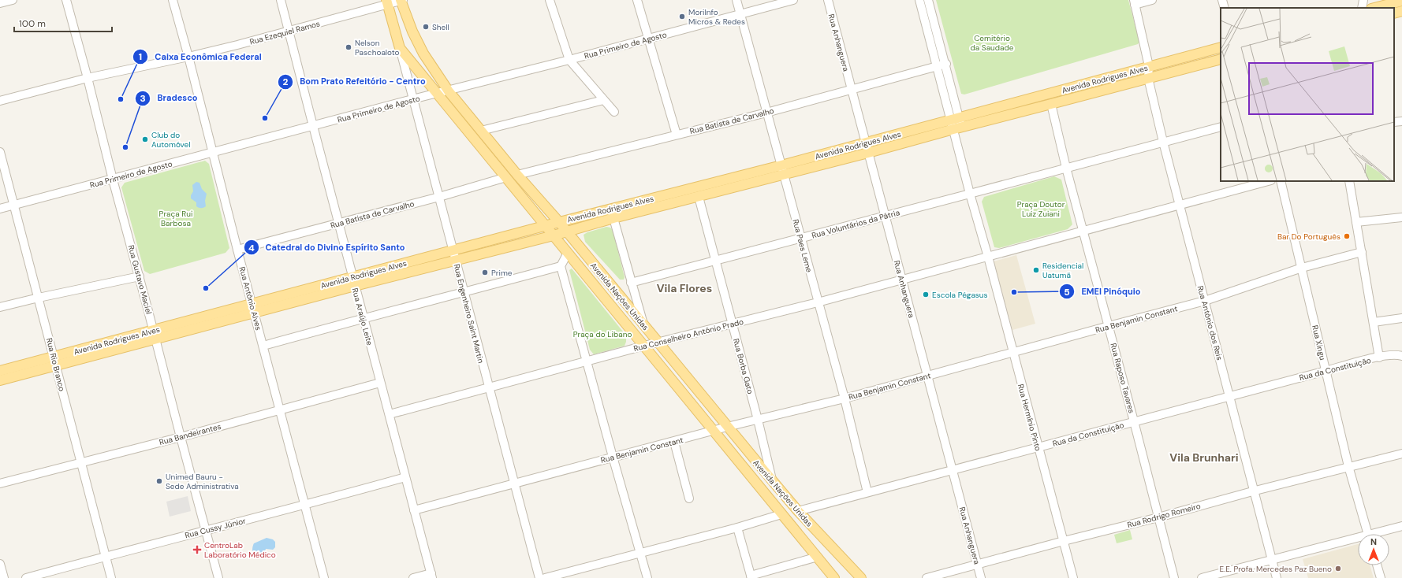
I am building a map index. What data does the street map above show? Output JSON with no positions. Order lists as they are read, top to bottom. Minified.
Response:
{"streets":{"main road":["Avenida Rodrigues Alves","Avenida Nações Unidas"],"street":["Rua Ezequiel Ramos","Rua Anhanguera","Rua Primeiro de Agosto","Rua Batista de Carvalho","Rua Voluntários da Pátria","Rua Paes Leme","Rua Gustavo Maciel","Rua Antônio Alves","Rua Engenheiro Saint Martin","Rua Araújo Leite","Rua Benjamin Constant","Rua Antônio dos Reis","Rua Conselheiro Antônio Prado","Rua Xingu","Rua Rio Branco","Rua Borba Gato","Rua da Constituição","Rua Raposo Tavares","Rua Hermínio Pinto","Rua Bandeirantes","Rua Rodrigo Romeiro","Rua Cussy Júnior"]},"crossings":[["Rua Ezequiel Ramos","Rua Gustavo Maciel"],["Rua Ezequiel Ramos","Avenida Nações Unidas"],["Rua Ezequiel Ramos","Rua Antônio Alves"],["Rua Ezequiel Ramos","Rua Araújo Leite"],["Rua Anhanguera","Avenida Rodrigues Alves"],["Rua Anhanguera","Rua Batista de Carvalho"],["Rua Anhanguera","Rua Voluntários da Pátria"],["Rua Anhanguera","Rua Benjamin Constant"],["Rua Anhanguera","Rua Conselheiro Antônio Prado"],["Rua Anhanguera","Rua da Constituição"],["Rua Anhanguera","Rua Rodrigo Romeiro"],["Rua Primeiro de Agosto","Rua Paes Leme"],["Rua Primeiro de Agosto","Rua Gustavo Maciel"],["Rua Primeiro de Agosto","Avenida Nações Unidas"],["Rua Primeiro de Agosto","Rua Antônio Alves"],["Rua Primeiro de Agosto","Rua Engenheiro Saint Martin"],["Rua Primeiro de Agosto","Rua Araújo Leite"],["Rua Primeiro de Agosto","Rua Rio Branco"],["Avenida Rodrigues Alves","Rua Paes Leme"],["Avenida Rodrigues Alves","Rua Gustavo Maciel"],["Avenida Rodrigues Alves","Avenida Nações Unidas"],["Avenida Rodrigues Alves","Rua Antônio Alves"],["Avenida Rodrigues Alves","Rua Engenheiro Saint Martin"],["Avenida Rodrigues Alves","Rua Araújo Leite"],["Avenida Rodrigues Alves","Rua Antônio dos Reis"],["Avenida Rodrigues Alves","Rua Rio Branco"],["Avenida Rodrigues Alves","Rua Borba Gato"],["Avenida Rodrigues Alves","Rua Raposo Tavares"],["Rua Batista de Carvalho","Rua Paes Leme"],["Rua Batista de Carvalho","Avenida Nações Unidas"],["Rua Batista de Carvalho","Rua Antônio Alves"],["Rua Batista de Carvalho","Rua Engenheiro Saint Martin"],["Rua Batista de Carvalho","Rua Araújo Leite"],["Rua Voluntários da Pátria","Rua Paes Leme"],["Rua Voluntários da Pátria","Rua Borba Gato"],["Rua Paes Leme","Rua Benjamin Constant"],["Rua Paes Leme","Rua Conselheiro Antônio Prado"],["Rua Paes Leme","Rua da Constituição"],["Rua Gustavo Maciel","Rua Bandeirantes"],["Rua Gustavo Maciel","Rua Cussy Júnior"],["Avenida Nações Unidas","Rua Engenheiro Saint Martin"],["Avenida Nações Unidas","Rua Benjamin Constant"],["Avenida Nações Unidas","Rua Conselheiro Antônio Prado"],["Avenida Nações Unidas","Rua Borba Gato"],["Avenida Nações Unidas","Rua da Constituição"],["Rua Antônio Alves","Rua Bandeirantes"],["Rua Antônio Alves","Rua Cussy Júnior"],["Rua Engenheiro Saint Martin","Rua Benjamin Constant"],["Rua Engenheiro Saint Martin","Rua Conselheiro Antônio Prado"],["Rua Araújo Leite","Rua Benjamin Constant"],["Rua Araújo Leite","Rua Conselheiro Antônio Prado"],["Rua Araújo Leite","Rua Bandeirantes"],["Rua Araújo Leite","Rua Cussy Júnior"],["Rua Benjamin Constant","Rua Antônio dos Reis"],["Rua Benjamin Constant","Rua Xingu"],["Rua Benjamin Constant","Rua Borba Gato"],["Rua Benjamin Constant","Rua Raposo Tavares"],["Rua Benjamin Constant","Rua Hermínio Pinto"],["Rua Antônio dos Reis","Rua da Constituição"],["Rua Antônio dos Reis","Rua Rodrigo Romeiro"],["Rua Conselheiro Antônio Prado","Rua Borba Gato"],["Rua Conselheiro Antônio Prado","Rua Hermínio Pinto"],["Rua Xingu","Rua da Constituição"],["Rua Xingu","Rua Rodrigo Romeiro"],["Rua Rio Branco","Rua Bandeirantes"],["Rua Rio Branco","Rua Cussy Júnior"],["Rua da Constituição","Rua Raposo Tavares"],["Rua da Constituição","Rua Hermínio Pinto"],["Rua Raposo Tavares","Rua Rodrigo Romeiro"],["Rua Hermínio Pinto","Rua Rodrigo Romeiro"]],"districts":["Vila Flores","Vila Brunhari"],"parks":["Cemitério da Saudade","Praça Doutor Luiz Zuiani","Praça Rui Barbosa","Praça do Libano"],"places":{"other":["MoriInfo Micros & Redes","Shell","Nelson Paschoaloto","Caixa Econômica Federal","Bom Prato Refeitório - Centro","Club do Automóvel","Bradesco","Bar Do Português","Residencial Uatumã","Prime","Catedral do Divino Espírito Santo","EMEI Pinóquio","Escola Pégasus","Unimed Bauru - Sede Administrativa","E.E. Profa. Mercedes Paz Bueno"],"health":["CentroLab Laboratório Médico"]},"scale_bar":"100 m","north":"top"}
